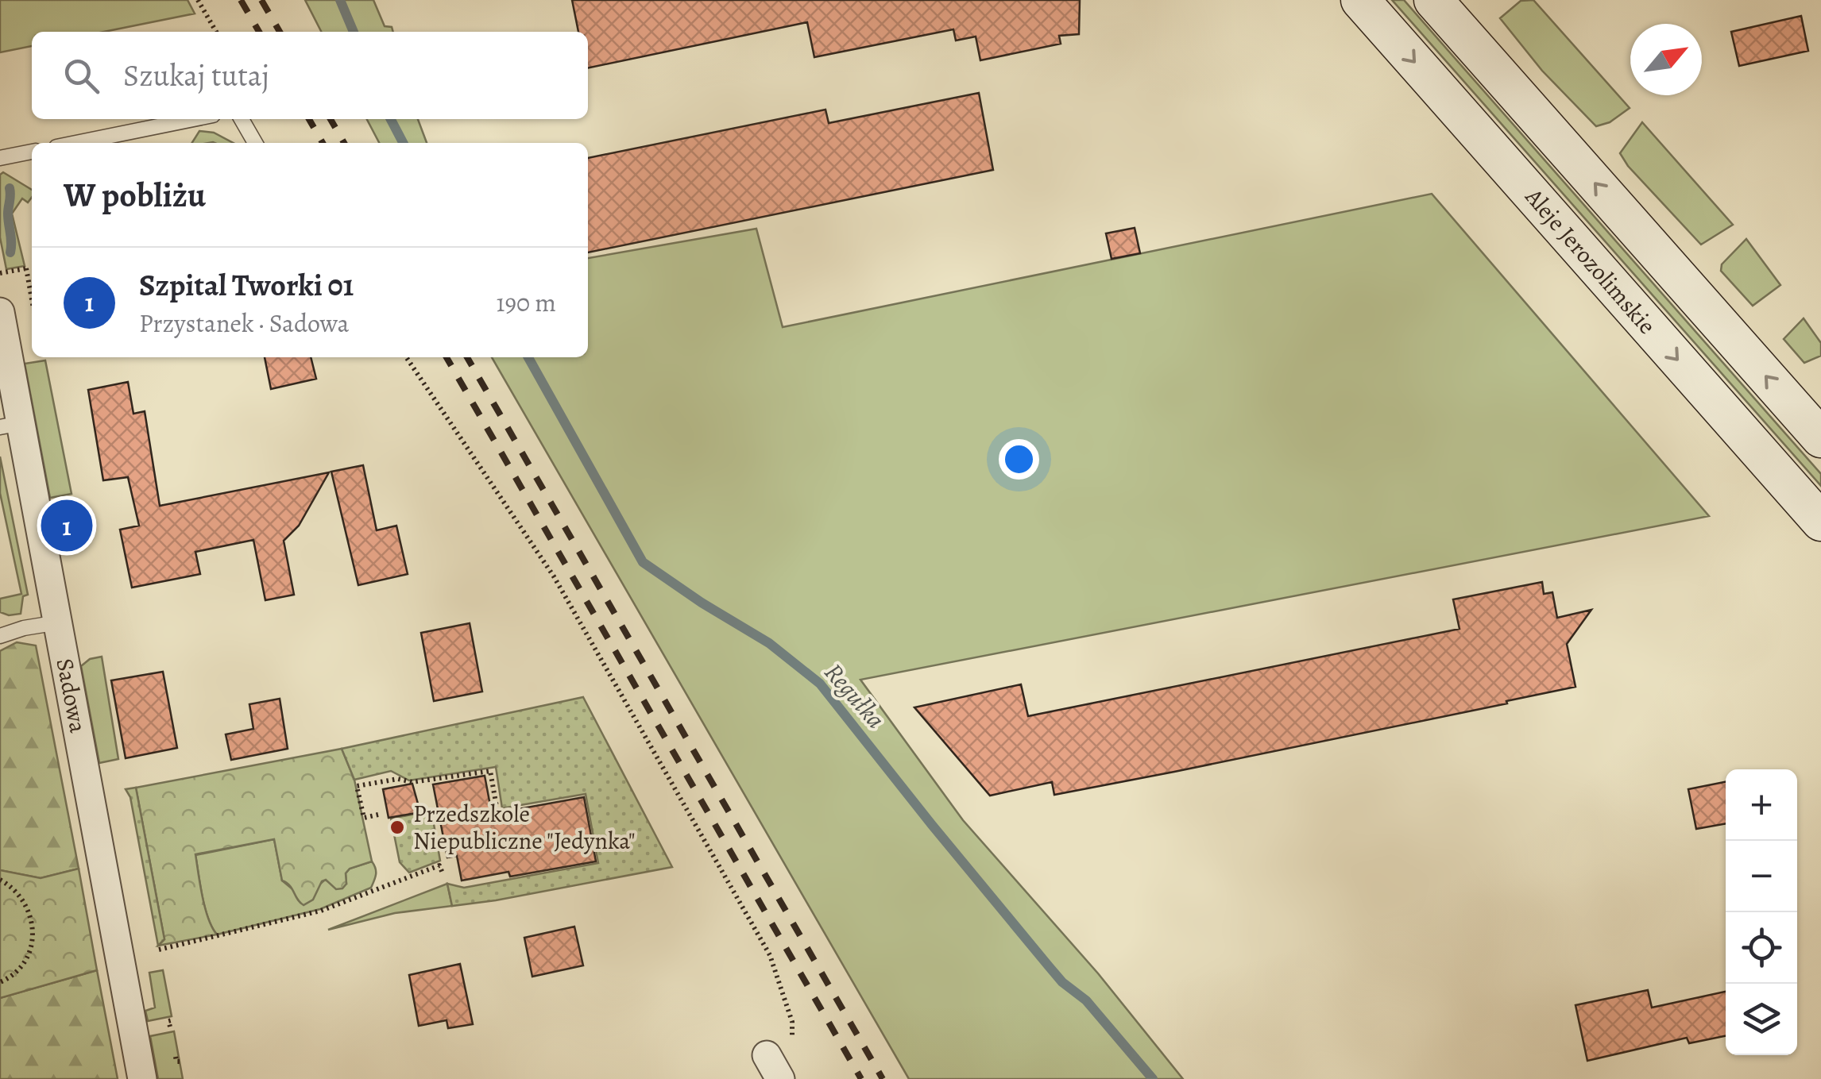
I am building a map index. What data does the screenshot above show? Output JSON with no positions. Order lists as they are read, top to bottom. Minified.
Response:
{"streets":{"main road":["Aleje Jerozolimskie"],"street":["Sadowa"]},"water":["Regułka"],"places":["Przedszkole Niepubliczne \"Jedynka\""],"north":"top right","page":{"search":"Szukaj tutaj","heading":"W pobliżu","list":[{"mark":"1","name":"Szpital Tworki 01","note":"Przystanek · Sadowa","value":"190 m"}],"pins":"1","map_buttons":["+","−"]}}
